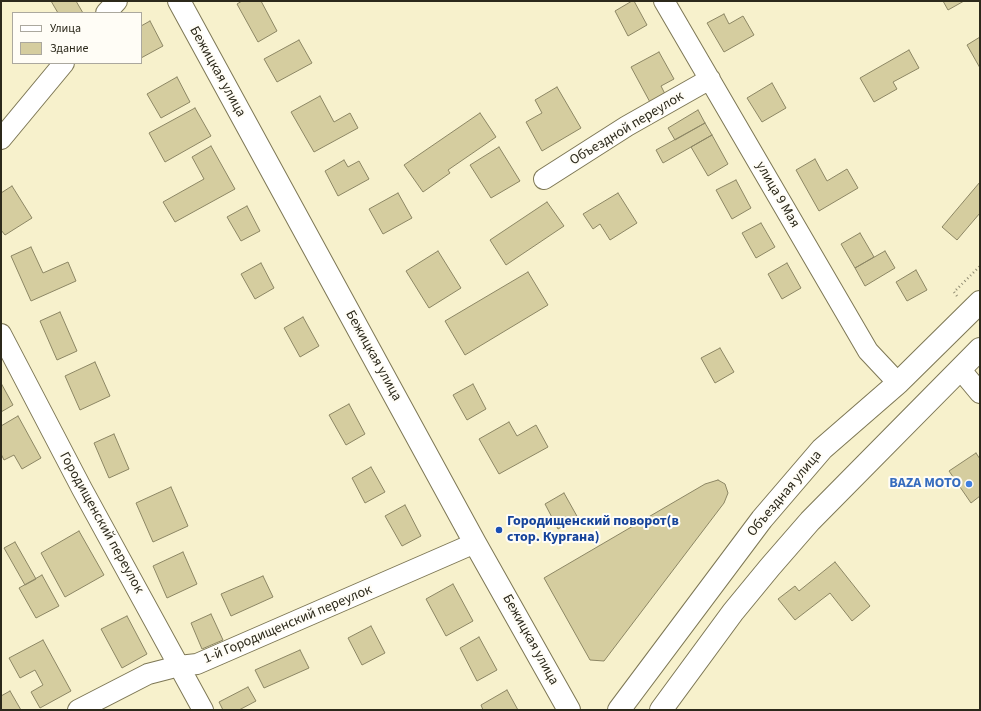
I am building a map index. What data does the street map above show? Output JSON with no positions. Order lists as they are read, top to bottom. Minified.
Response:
{"streets":{"main road":["Бежицкая улица","Объездная улица"],"street":["Объездной переулок","улица 9 Мая","Городищенский переулок","1-й Городищенский переулок"]},"crossings":[["Бежицкая улица","1-й Городищенский переулок"],["Объездной переулок","улица 9 Мая"],["улица 9 Мая","Объездная улица"],["Городищенский переулок","1-й Городищенский переулок"]],"places":["BAZA MOTO","Городищенский поворот(в стор. Кургана)"],"legend":["Улица","Здание"]}
